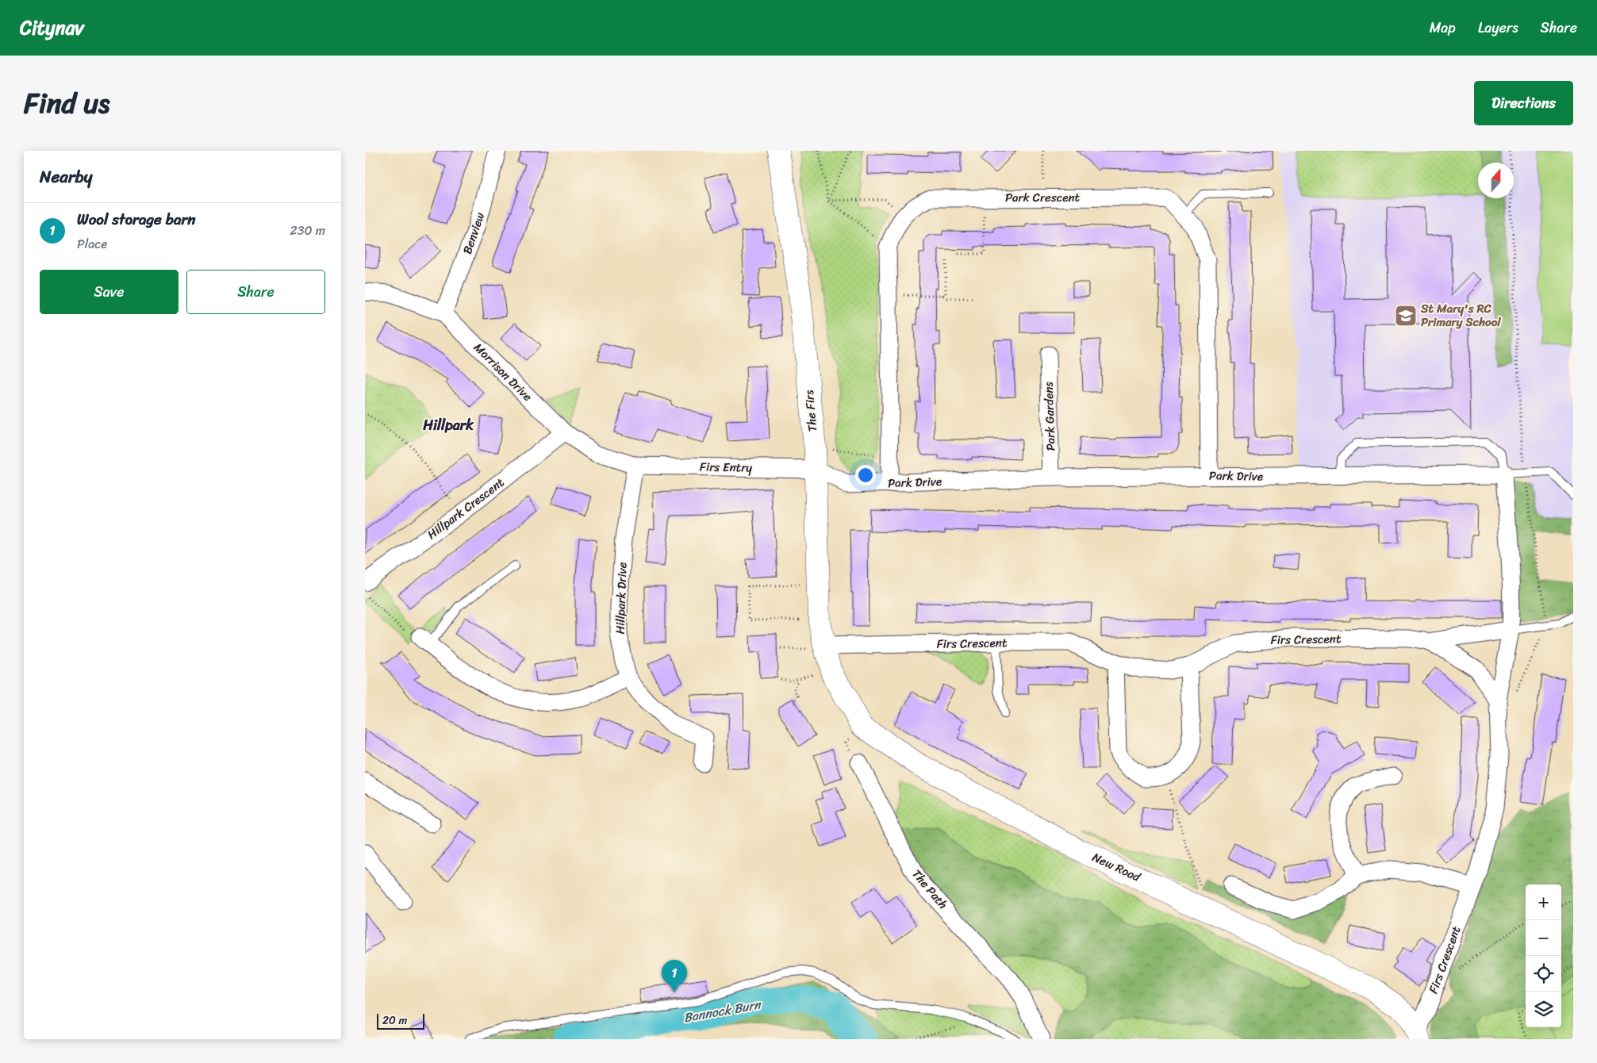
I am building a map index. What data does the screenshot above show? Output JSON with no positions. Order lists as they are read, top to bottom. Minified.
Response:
{"streets":{"main road":["The Firs","New Road"],"street":["Park Crescent","Benview","Morrison Drive","Park Gardens","Firs Entry","Park Drive","Hillpark Crescent","Hillpark Drive","Firs Crescent","The Path"]},"crossings":[["Park Crescent","Park Drive"],["Benview","Morrison Drive"],["Morrison Drive","Firs Entry"],["Morrison Drive","Hillpark Crescent"],["Morrison Drive","Hillpark Drive"],["The Firs","Firs Entry"],["The Firs","Park Drive"],["The Firs","Firs Crescent"],["The Firs","New Road"],["Park Gardens","Park Drive"],["Firs Entry","Park Drive"],["Firs Entry","Hillpark Drive"],["Firs Crescent","New Road"]],"districts":["Hillpark"],"water":["Bannock Burn"],"places":{"school or university":["St Mary's RC Primary School"]},"scale_bar":"20 m","north":"top","page":{"header":"Citynav","nav":["Map","Layers","Share"],"title":"Find us","buttons":["Directions",["Save","Share"]],"heading":"Nearby","list":[{"mark":"1","name":"Wool storage barn","note":"Place","value":"230 m"}],"map_buttons":["+","−"],"pins":"1","scale":"20 m"}}
